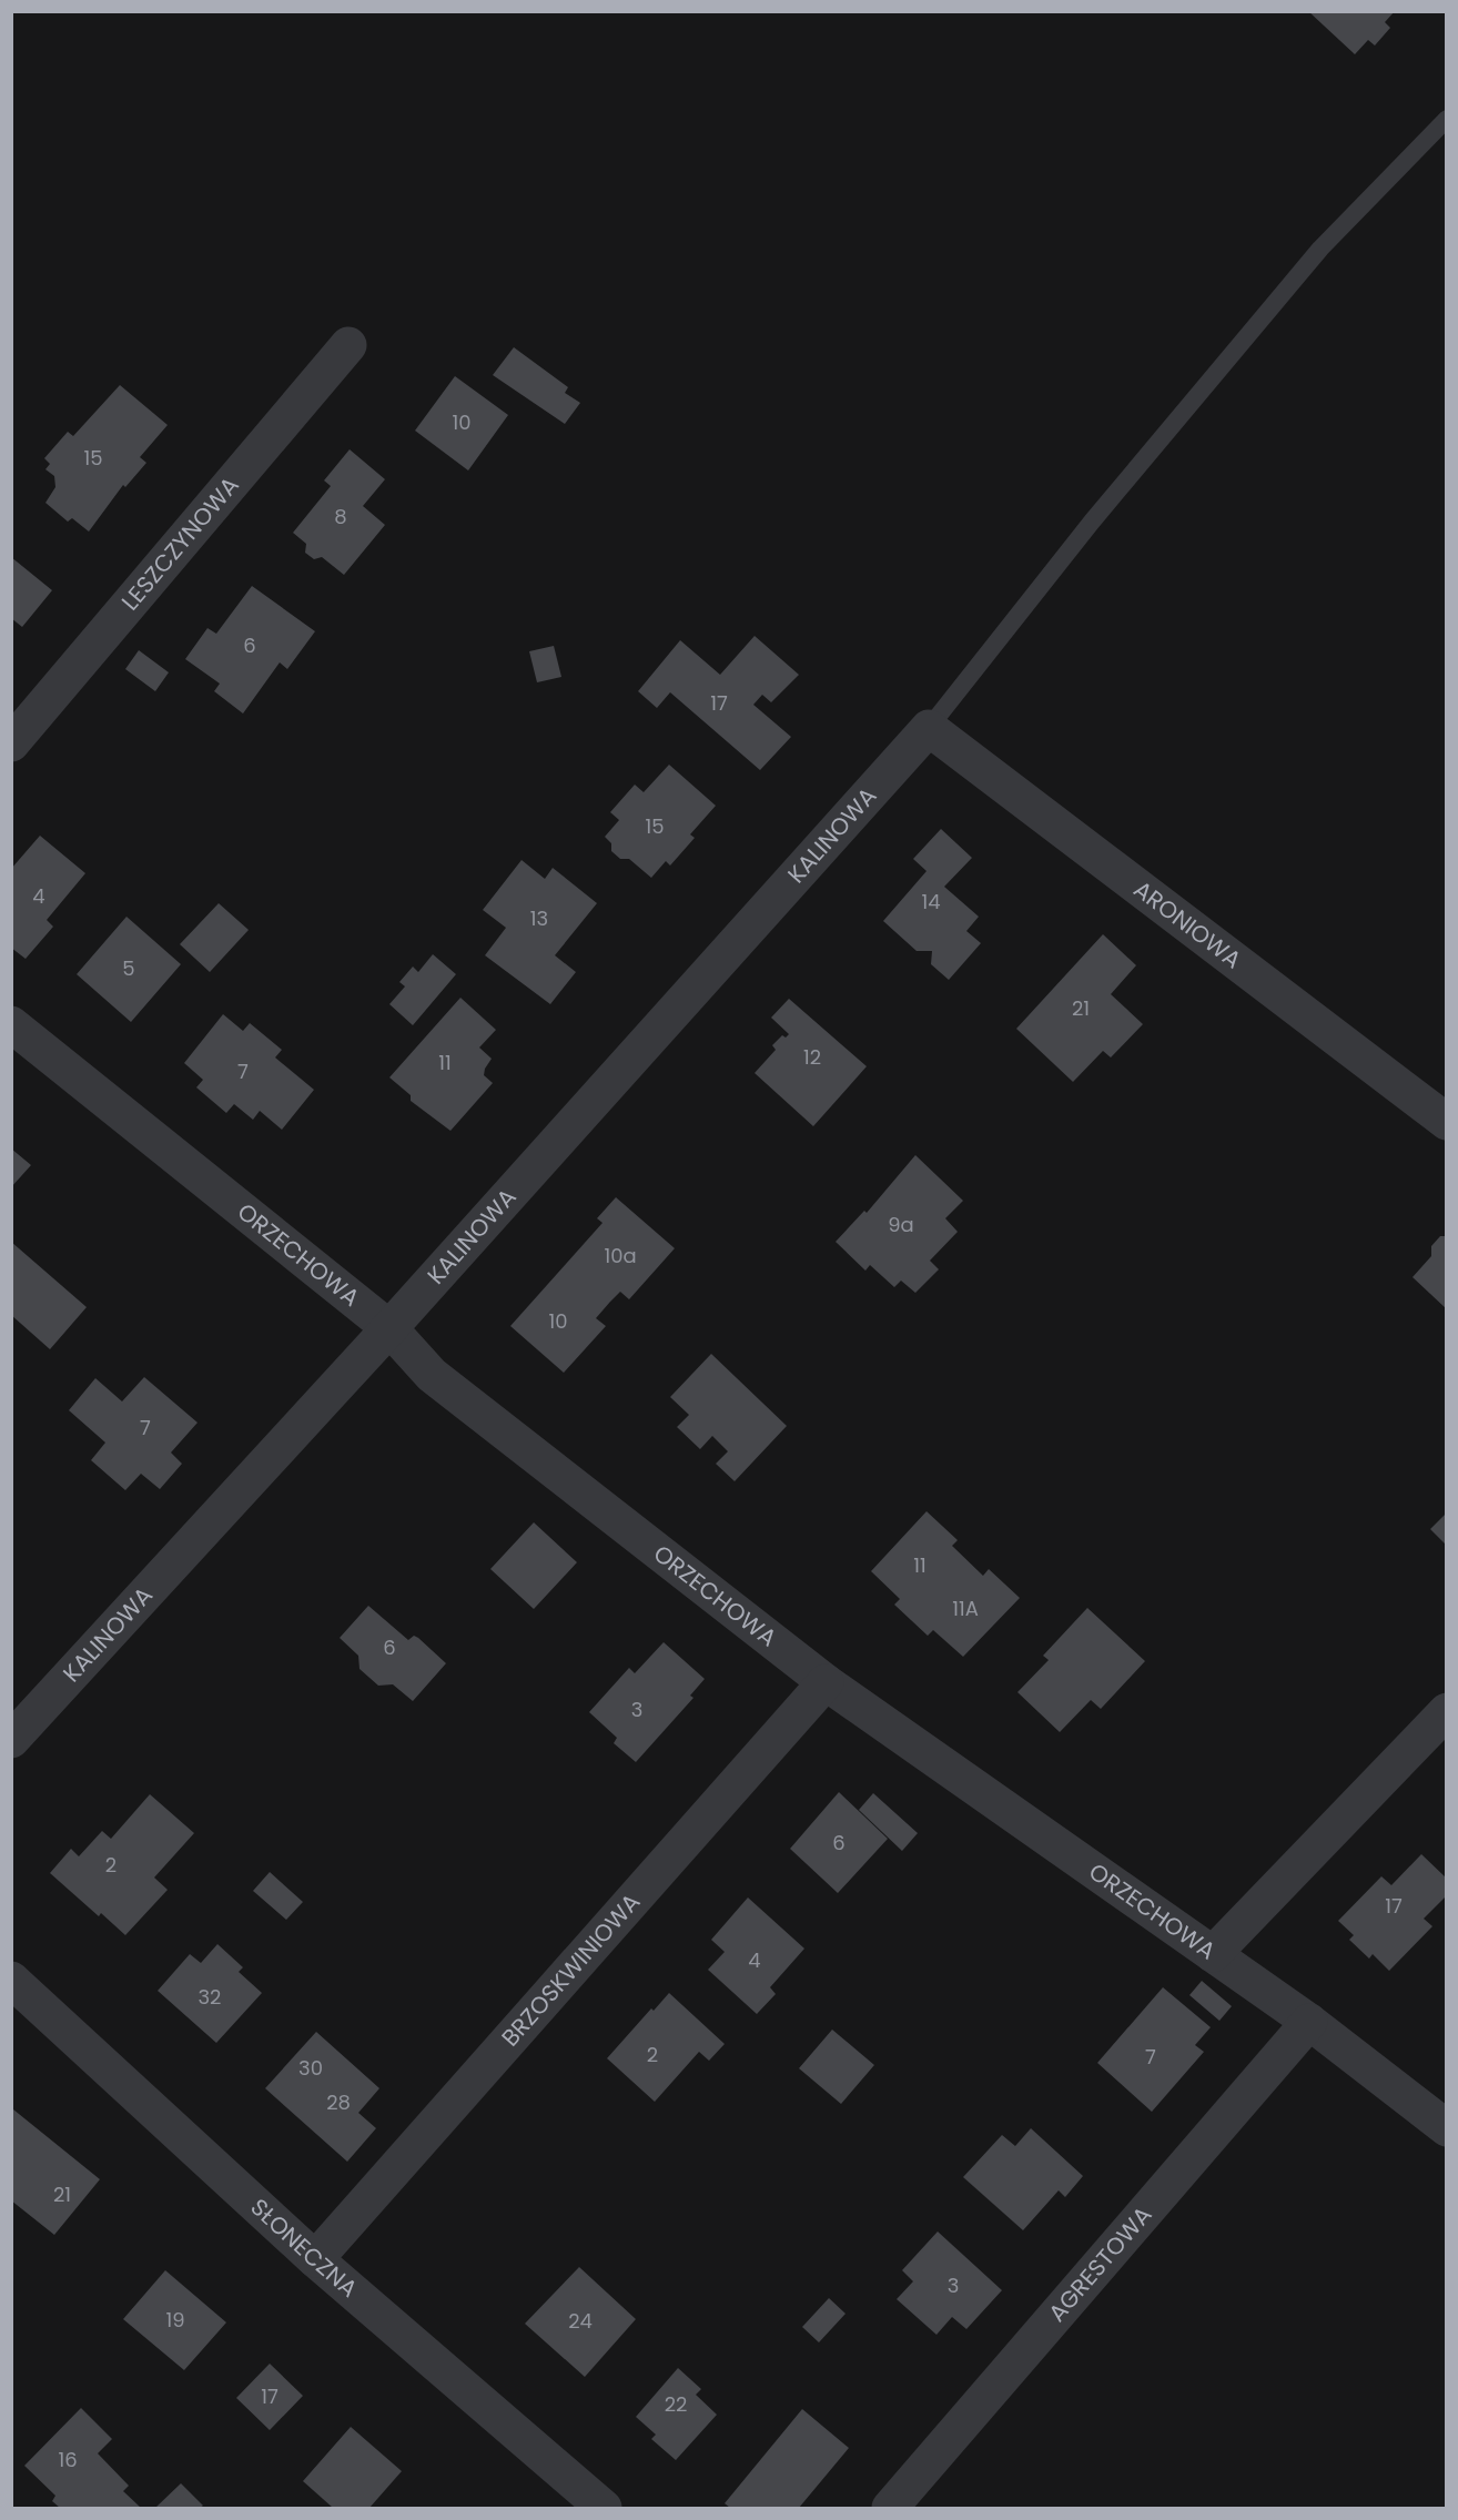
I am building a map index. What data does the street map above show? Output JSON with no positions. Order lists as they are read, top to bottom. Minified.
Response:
{"streets":{"street":["LESZCZYNOWA","KALINOWA","ARONIOWA","ORZECHOWA","BRZOSKWINIOWA","SŁONECZNA","AGRESTOWA"]},"crossings":[["KALINOWA","ARONIOWA"],["KALINOWA","ORZECHOWA"],["ORZECHOWA","BRZOSKWINIOWA"],["ORZECHOWA","AGRESTOWA"],["BRZOSKWINIOWA","SŁONECZNA"]],"house_numbers":["10","15","8","6","17","15","4","14","13","5","21","12","11","7","9a","10a","10","7","11","11A","6","3","6","2","17","4","32","2","7","30","28","21","3","19","24","17","22","16"]}
